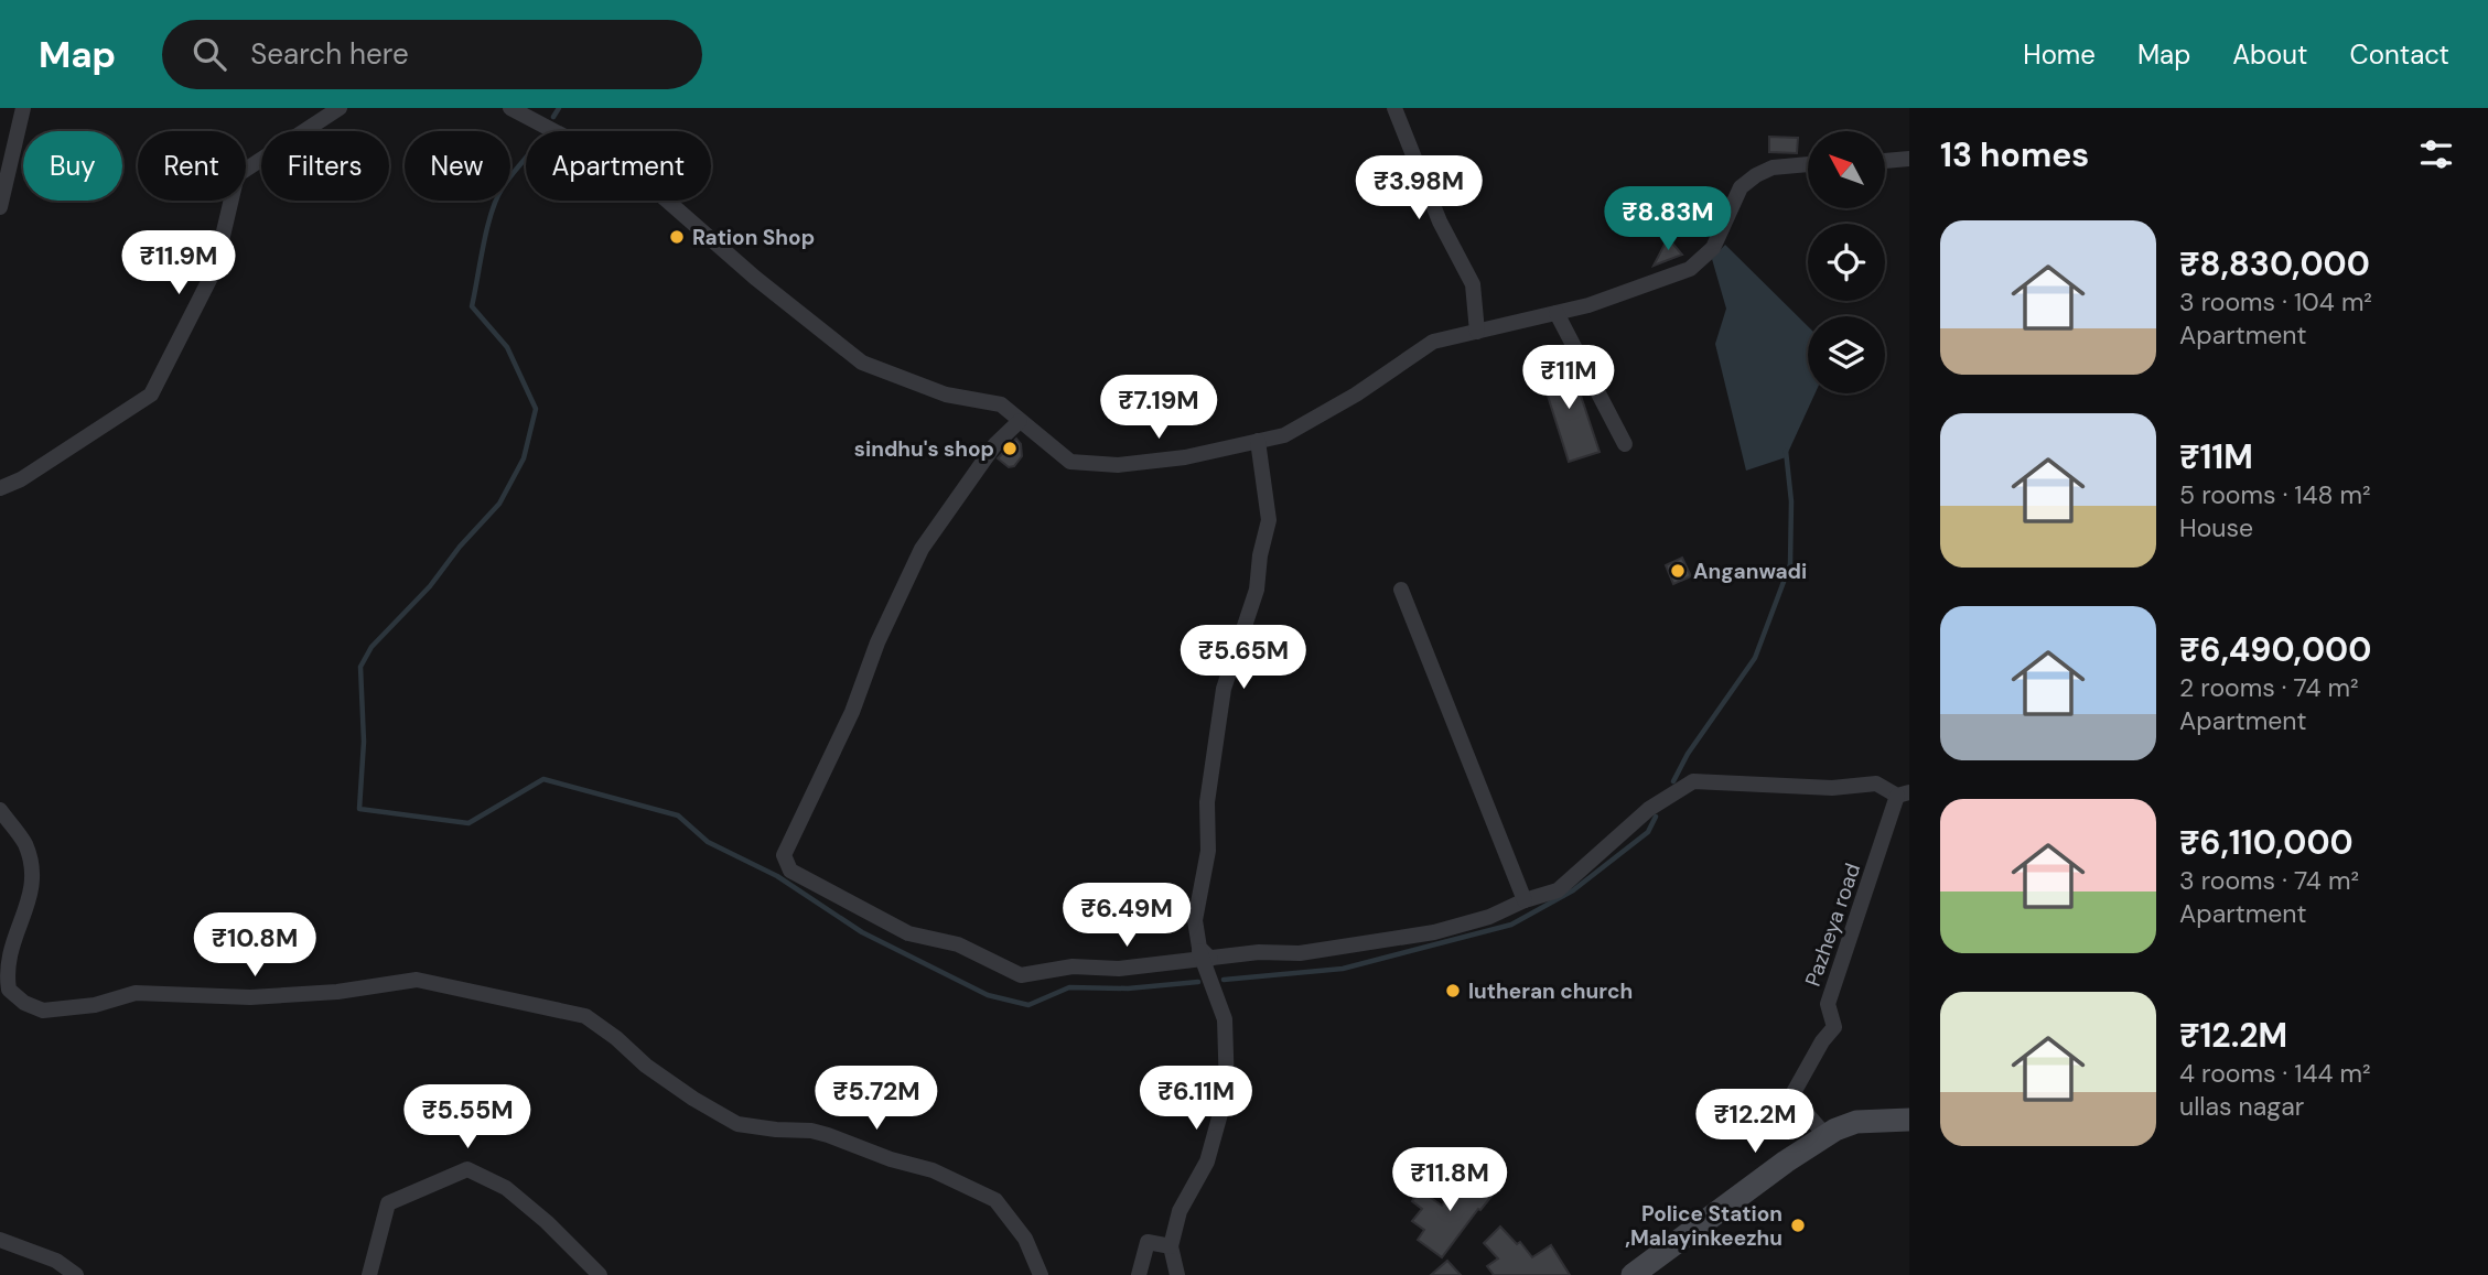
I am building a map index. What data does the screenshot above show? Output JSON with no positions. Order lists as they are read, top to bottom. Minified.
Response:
{"streets":{"street":["Pazheya road"]},"places":["Ration Shop","sindhu's shop","Anganwadi","lutheran church","Police Station ,Malayinkeezhu"],"north":"top left","page":{"header":"Map","search":"Search here","nav":["Home","Map","About","Contact"],"heading":"13 homes","chip":["Buy","Rent","Filters","New","Apartment"],"price":["₹3.98M","₹8.83M","₹11.9M","₹11M","₹7.19M","₹5.65M","₹6.49M","₹10.8M","₹5.72M","₹6.11M","₹5.55M","₹12.2M","₹11.8M"],"list":[{"name":"₹8,830,000","note":"3 rooms · 104 m² · Apartment"},{"name":"₹11M","note":"5 rooms · 148 m² · House"},{"name":"₹6,490,000","note":"2 rooms · 74 m² · Apartment"},{"name":"₹6,110,000","note":"3 rooms · 74 m² · Apartment"},{"name":"₹12.2M","note":"4 rooms · 144 m² · ullas nagar"}]}}
